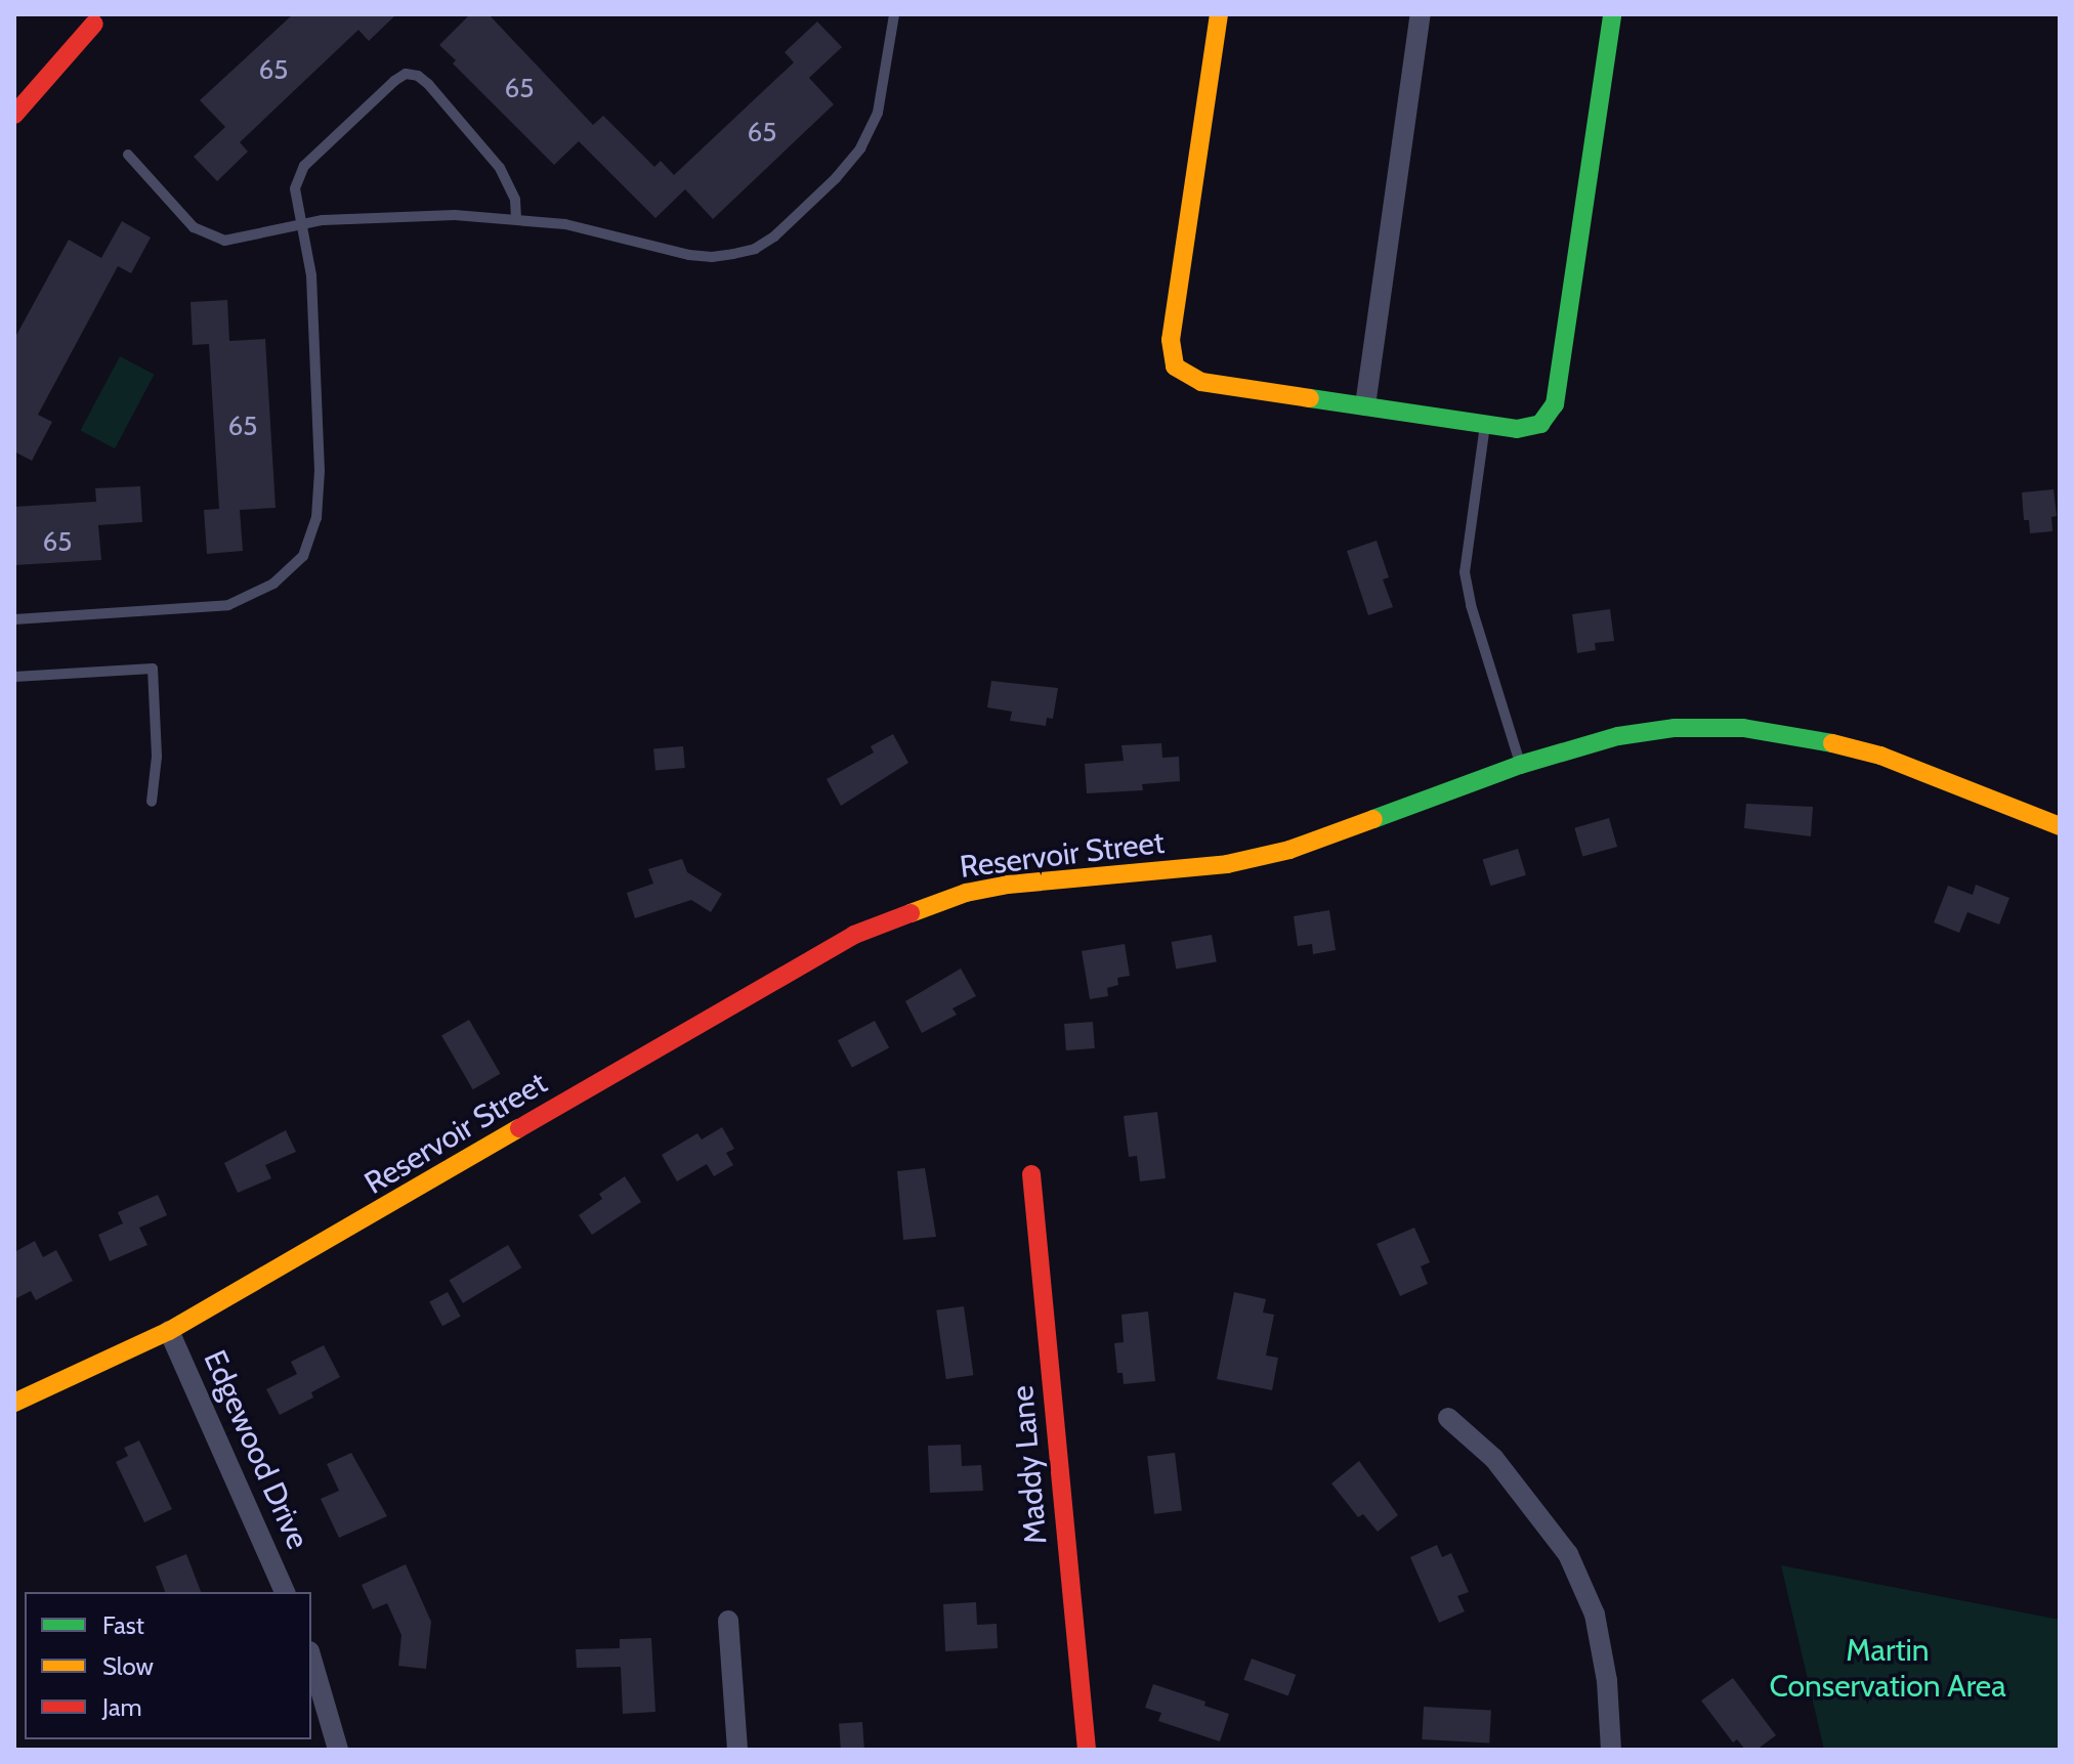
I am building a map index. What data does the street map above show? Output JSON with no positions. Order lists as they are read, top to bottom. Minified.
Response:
{"streets":{"street":["Reservoir Street","Edgewood Drive","Maddy Lane"]},"crossings":[["Reservoir Street","Edgewood Drive"]],"parks":["Martin Conservation Area"],"house_numbers":["65","65","65","65","65"],"legend":["Fast","Slow","Jam"]}
